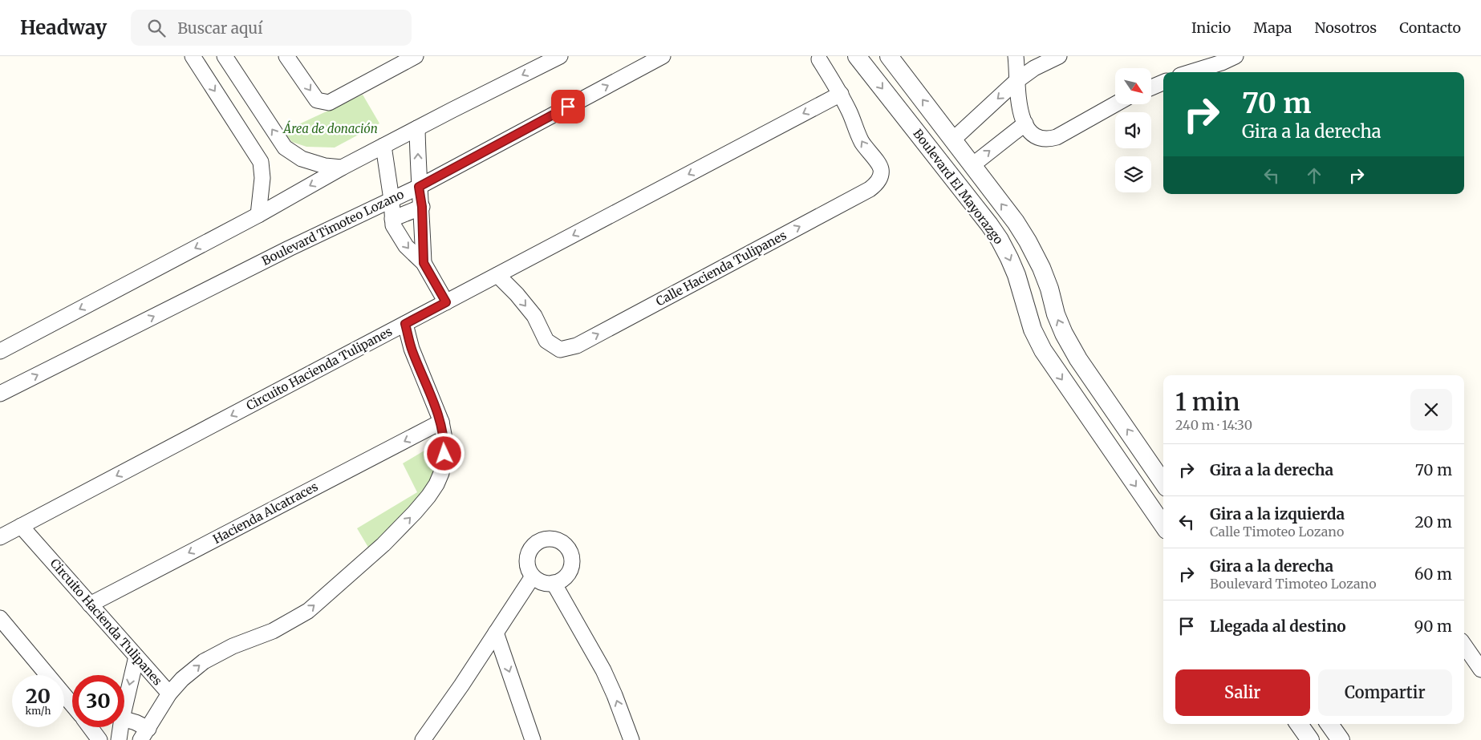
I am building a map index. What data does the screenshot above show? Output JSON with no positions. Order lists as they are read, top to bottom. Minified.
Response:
{"streets":{"street":["Boulevard El Mayorazgo","Boulevard Timoteo Lozano","Calle Hacienda Tulipanes","Circuito Hacienda Tulipanes","Hacienda Alcatraces"]},"crossings":[["Circuito Hacienda Tulipanes","Hacienda Alcatraces"]],"one_way":["Hacienda Alcatraces"],"parks":["Área de donación"],"north":"bottom right","page":{"header":"Headway","search":"Buscar aquí","nav":["Inicio","Mapa","Nosotros","Contacto"],"turn":["70 m","Gira a la derecha"],"heading":["1 min","240 m · 14:30"],"list":[{"name":"Gira a la derecha","value":"70 m"},{"name":"Gira a la izquierda","note":"Calle Timoteo Lozano","value":"20 m"},{"name":"Gira a la derecha","note":"Boulevard Timoteo Lozano","value":"60 m"},{"name":"Llegada al destino","value":"90 m"}],"buttons":["Salir","Compartir"],"speed":"20 km/h","limit":"30"}}
